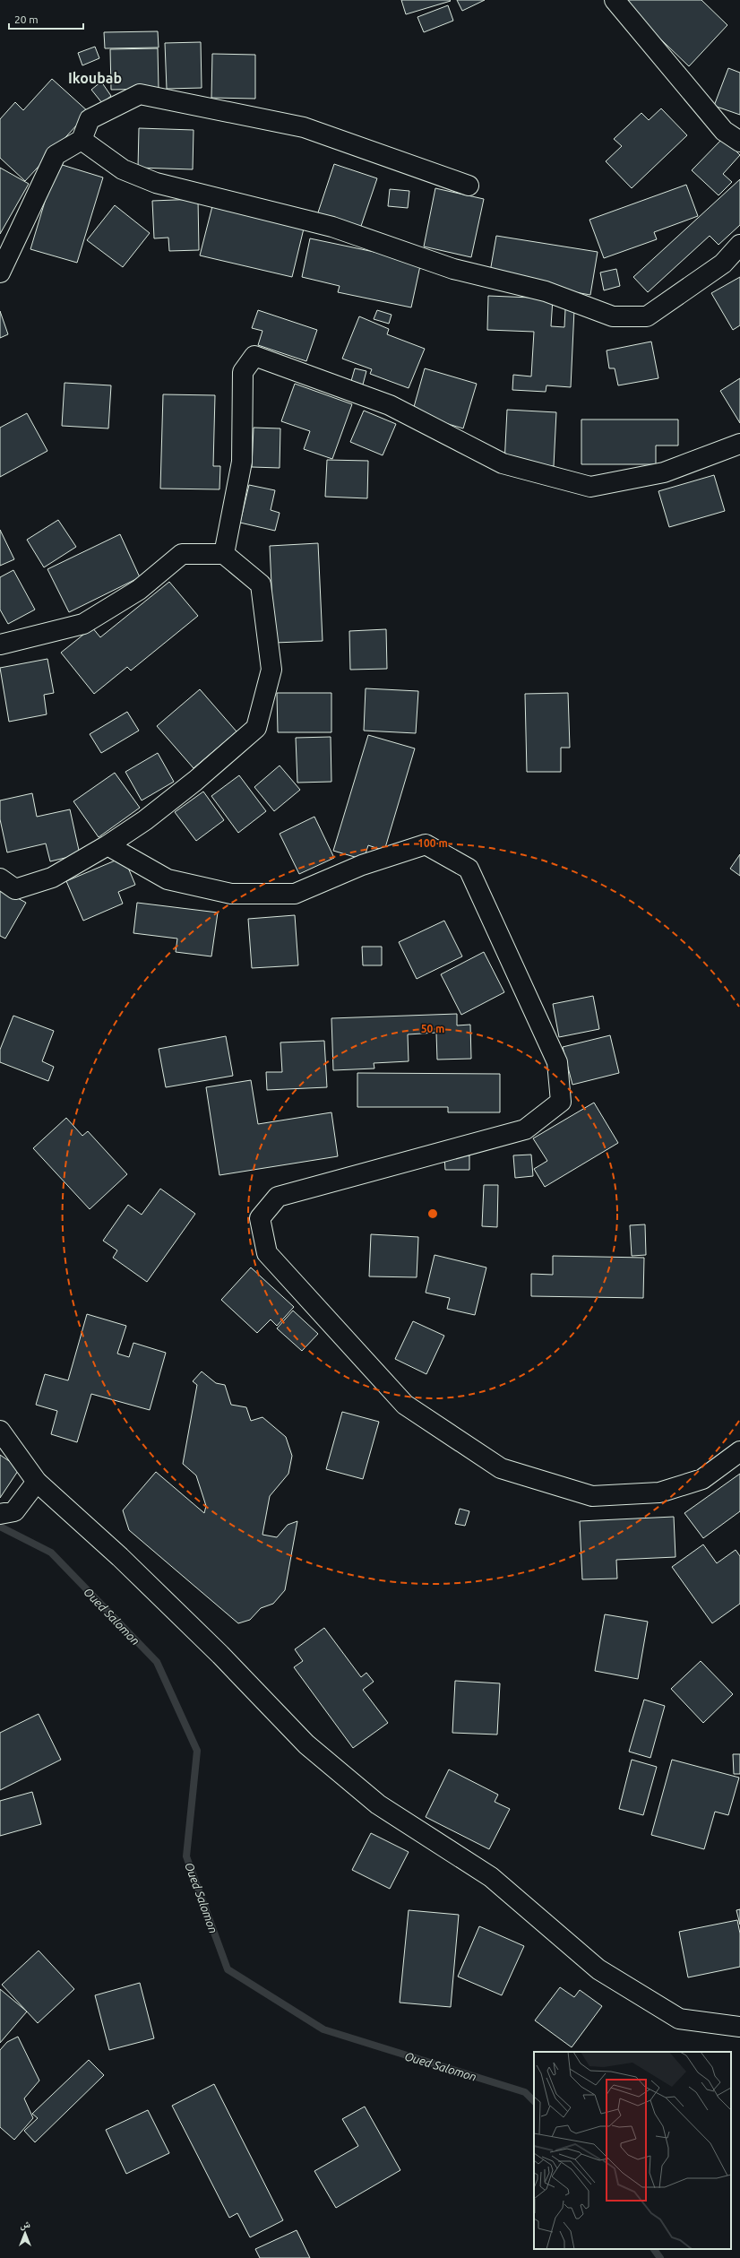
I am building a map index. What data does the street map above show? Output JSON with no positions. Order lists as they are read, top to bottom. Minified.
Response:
{"districts":["Ikoubab"],"water":["Oued Salomon"],"scale_bar":"20 m","north":"top","rings":["100 m","50 m"]}
